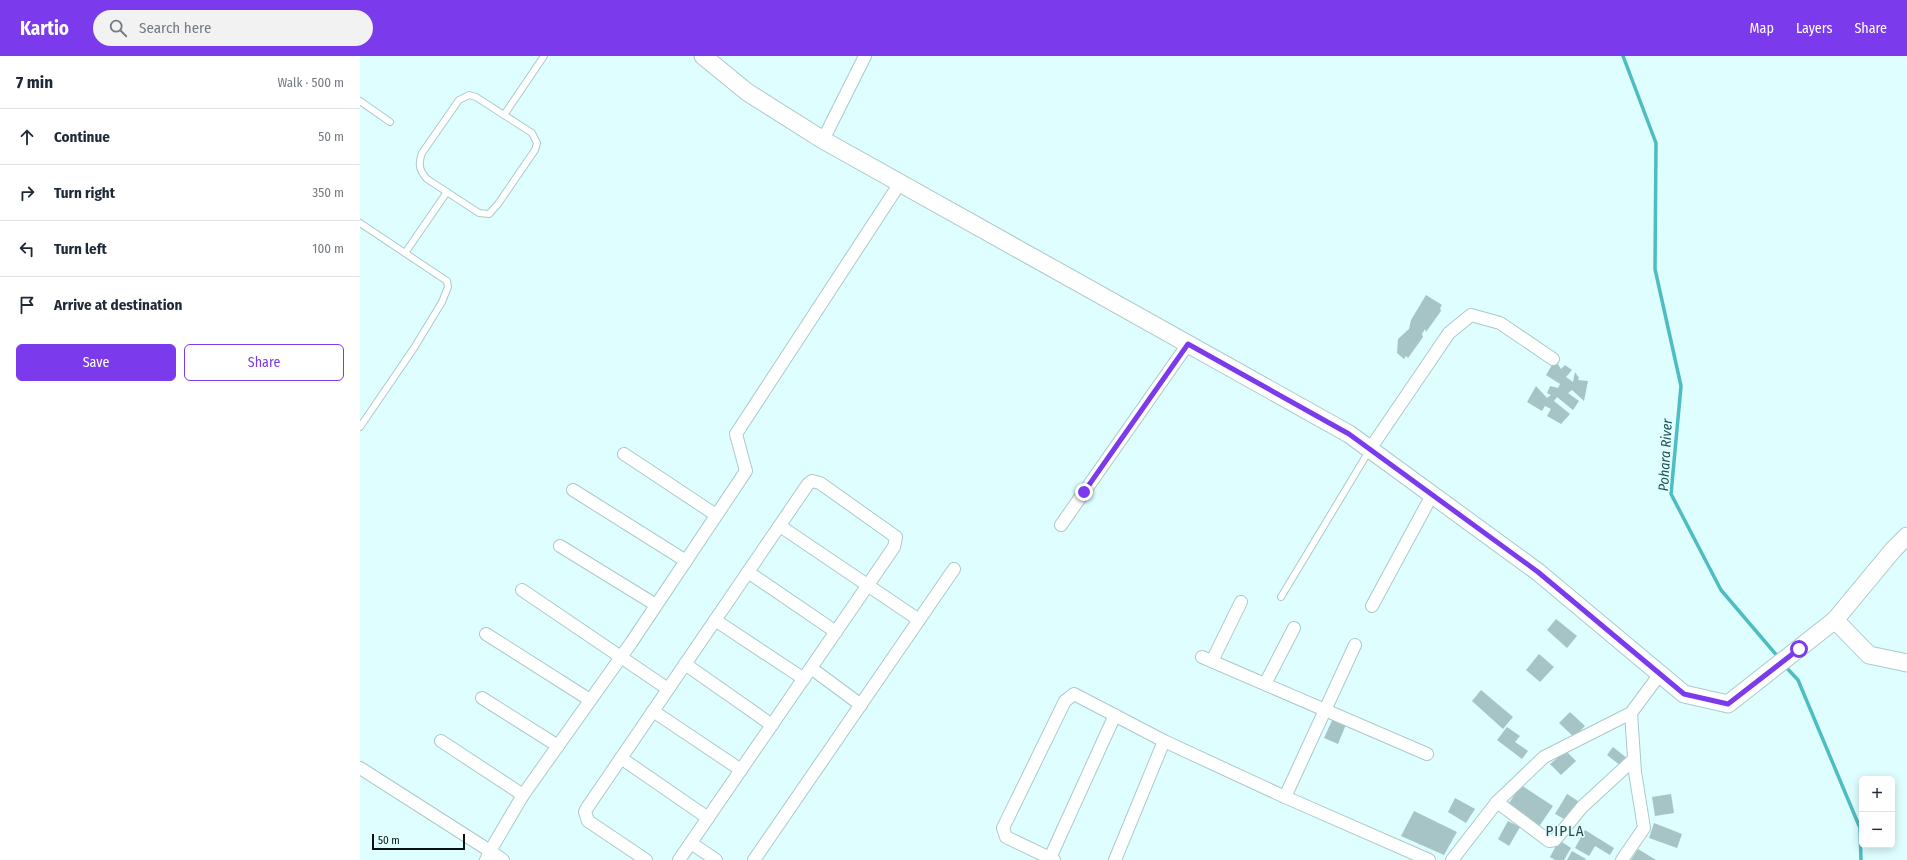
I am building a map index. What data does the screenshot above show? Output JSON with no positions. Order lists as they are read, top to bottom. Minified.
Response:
{"districts":["PIPLA"],"water":["Pohara River"],"scale_bar":"50 m","page":{"header":"Kartio","search":"Search here","nav":["Map","Layers","Share"],"heading":["7 min","Walk · 500 m"],"list":[["Continue","50 m"],["Turn right","350 m"],["Turn left","100 m"],"Arrive at destination"],"buttons":["Save","Share"],"map_buttons":["+","−"],"scale":"50 m"}}
